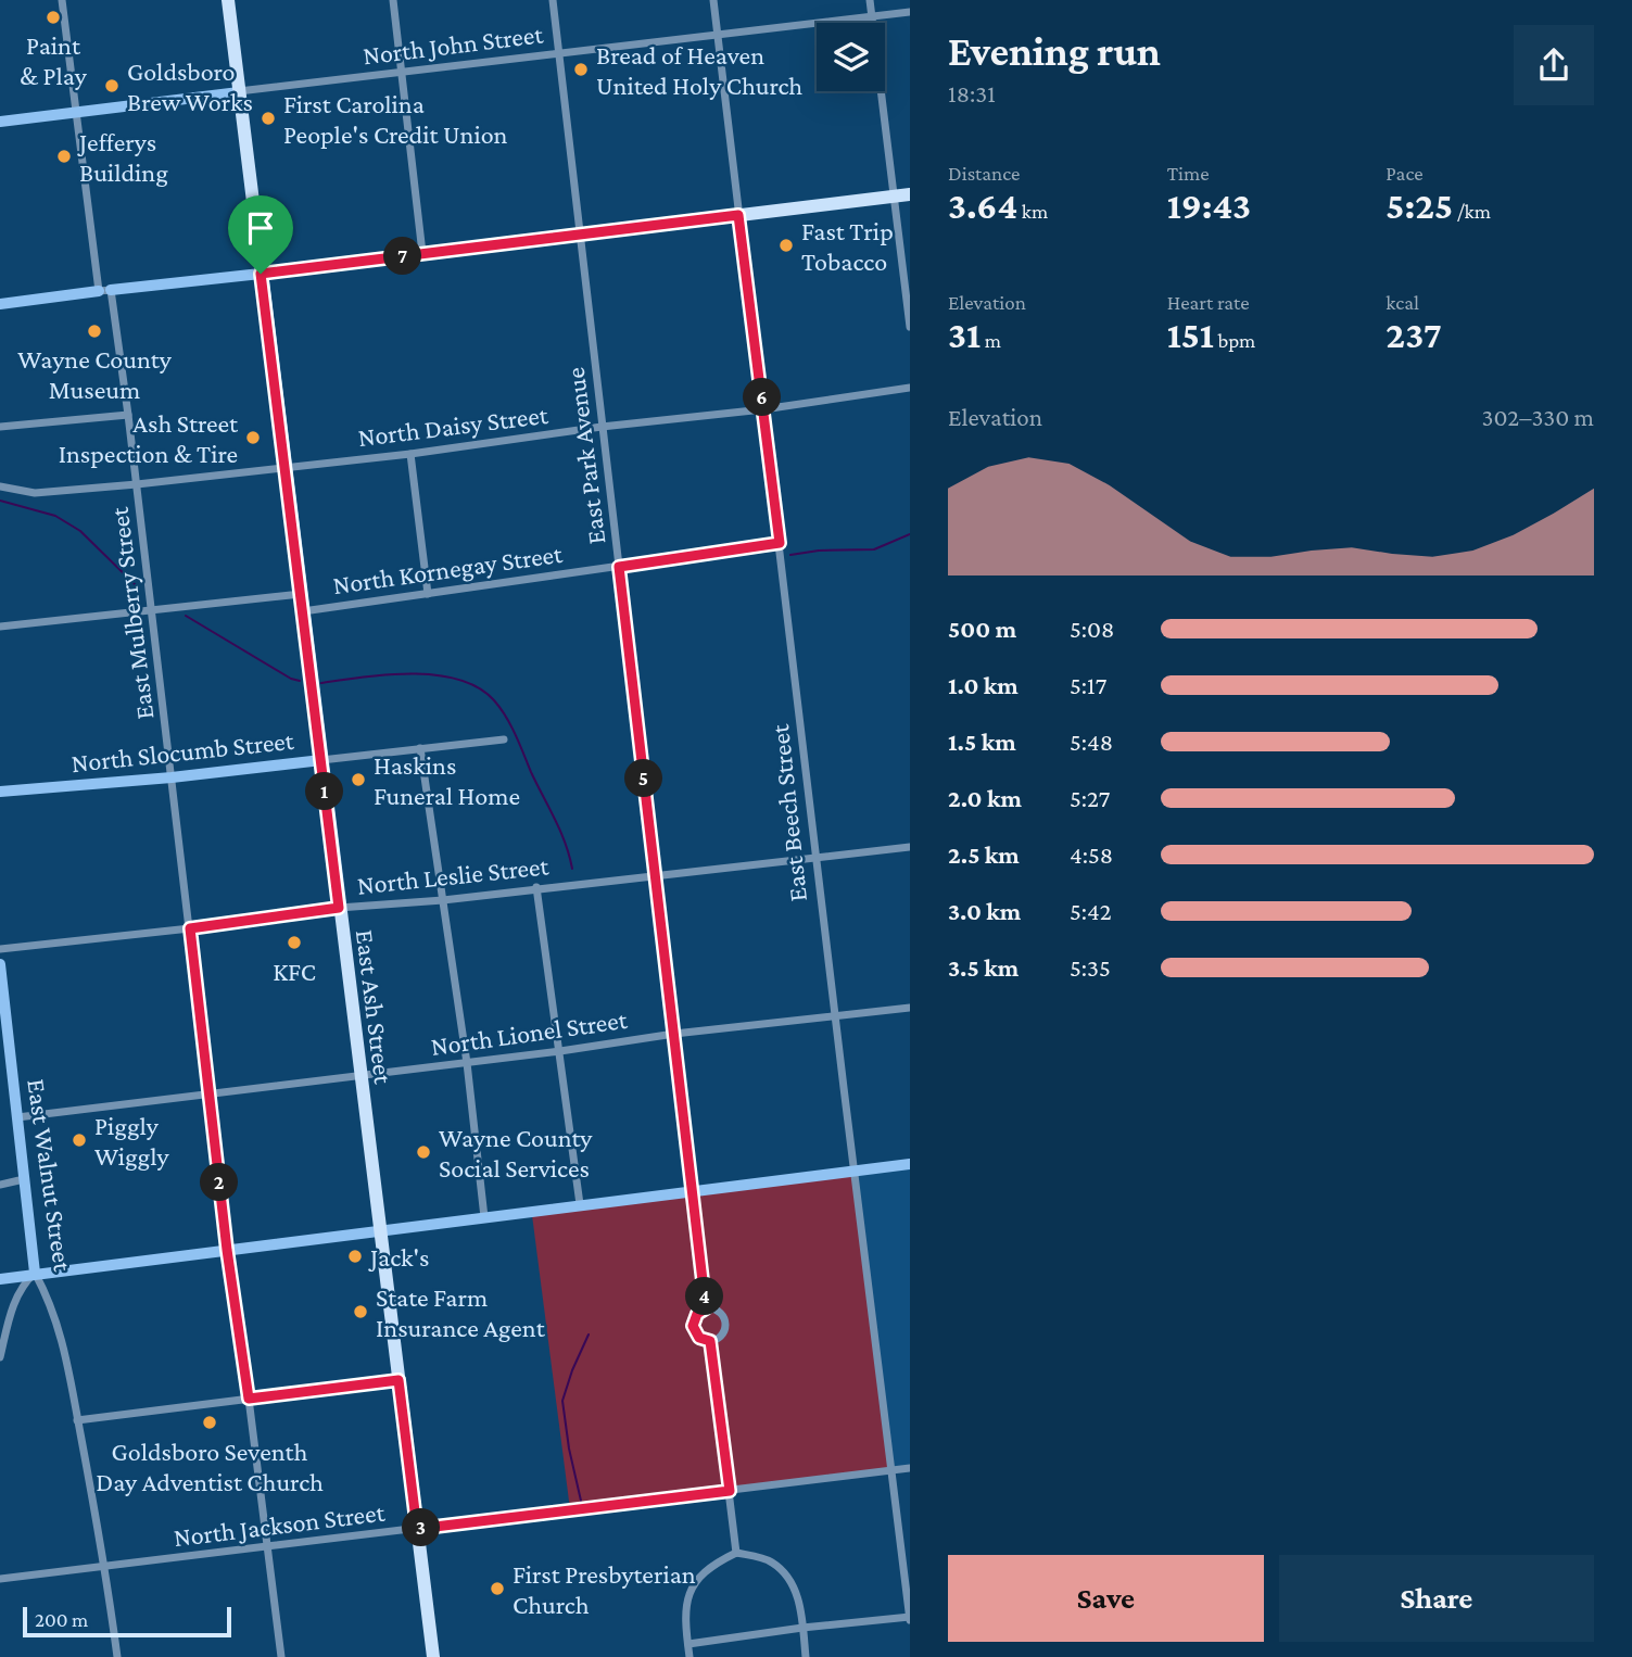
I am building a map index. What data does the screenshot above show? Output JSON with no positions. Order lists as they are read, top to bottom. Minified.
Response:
{"streets":{"main road":["East Ash Street"],"street":["North John Street","North Daisy Street","East Park Avenue","North Kornegay Street","East Mulberry Street","North Slocumb Street","East Beech Street","North Leslie Street","North Lionel Street","East Walnut Street","North Jackson Street"]},"crossings":[["North John Street","East Park Avenue"],["North John Street","East Mulberry Street"],["North John Street","East Beech Street"],["North John Street","East Ash Street"],["North Daisy Street","East Park Avenue"],["North Daisy Street","East Mulberry Street"],["North Daisy Street","East Beech Street"],["North Daisy Street","East Ash Street"],["East Park Avenue","North Kornegay Street"],["East Park Avenue","North Leslie Street"],["East Park Avenue","North Lionel Street"],["East Park Avenue","North Jackson Street"],["North Kornegay Street","East Mulberry Street"],["North Kornegay Street","East Beech Street"],["North Kornegay Street","East Ash Street"],["East Mulberry Street","North Slocumb Street"],["East Mulberry Street","North Leslie Street"],["East Mulberry Street","North Lionel Street"],["East Mulberry Street","North Jackson Street"],["North Slocumb Street","East Ash Street"],["East Beech Street","North Leslie Street"],["East Beech Street","North Lionel Street"],["East Beech Street","North Jackson Street"],["North Leslie Street","East Ash Street"],["East Ash Street","North Lionel Street"],["East Ash Street","North Jackson Street"],["North Lionel Street","East Walnut Street"],["East Walnut Street","North Jackson Street"]],"places":["Paint & Play","Bread of Heaven United Holy Church","Goldsboro Brew Works","First Carolina People's Credit Union","Jefferys Building","Fast Trip Tobacco","Wayne County Museum","Ash Street Inspection & Tire","Haskins Funeral Home","KFC","Piggly Wiggly","Wayne County Social Services","Jack's","State Farm Insurance Agent","Goldsboro Seventh Day Adventist Church","First Presbyterian Church"],"scale_bar":"200 m","page":{"heading":["Evening run","18:31"],"stats":[["Distance","3.64 km"],["Time","19:43"],["Pace","5:25 /km"],["Elevation","31 m"],["Heart rate","151 bpm"],["kcal","237"]],"pins":["7","6","5","1","2","4","3"],"chart":["Elevation","302–330 m"],"list":[{"name":"500 m","note":"5:08"},{"name":"1.0 km","note":"5:17"},{"name":"1.5 km","note":"5:48"},{"name":"2.0 km","note":"5:27"},{"name":"2.5 km","note":"4:58"},{"name":"3.0 km","note":"5:42"},{"name":"3.5 km","note":"5:35"}],"buttons":["Save","Share"],"scale":"200 m"}}
